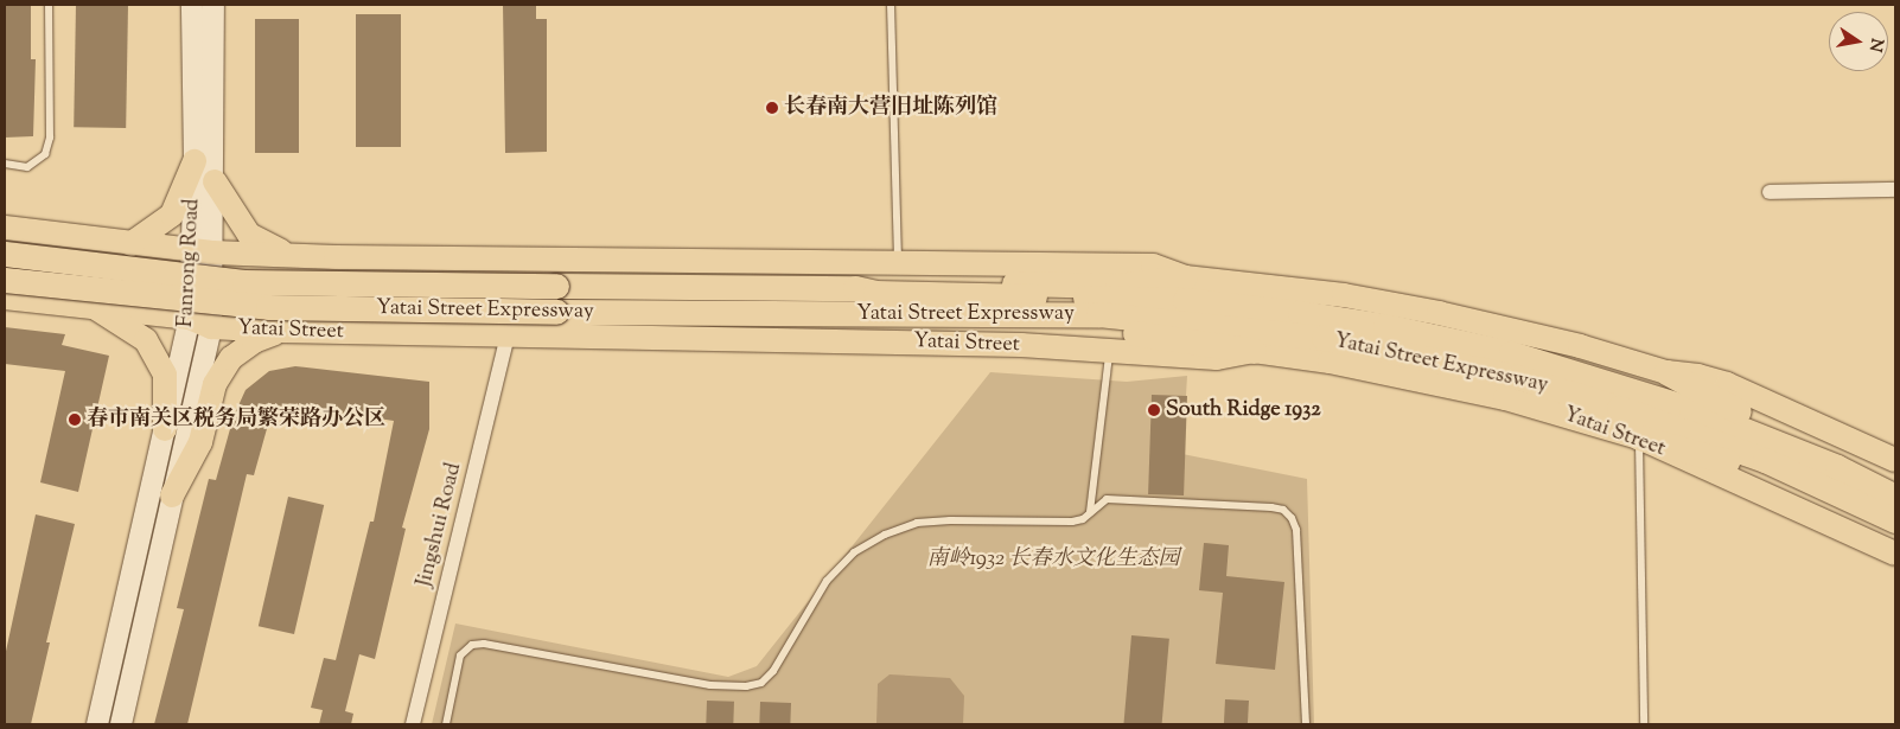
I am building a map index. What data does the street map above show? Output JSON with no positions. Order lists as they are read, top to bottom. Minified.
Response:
{"streets":{"highway":["Yatai Street Expressway"],"main road":["Fanrong Road","Yatai Street"],"street":["Jingshui Road"]},"crossings":[["Fanrong Road","Yatai Street"],["Yatai Street","Jingshui Road"]],"parks":["南岭1932 长春水文化生态园"],"places":["长春南大营旧址陈列馆","South Ridge 1932","春市南关区税务局繁荣路办公区"],"north":"right"}
